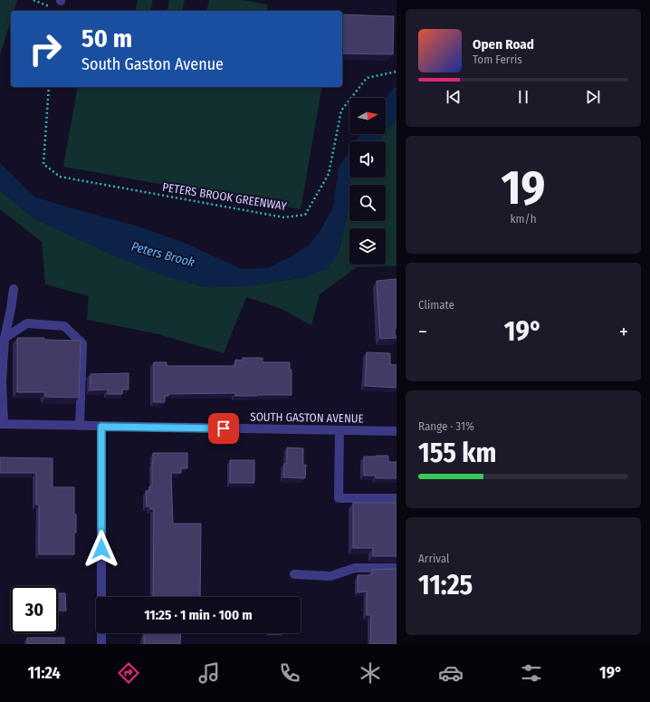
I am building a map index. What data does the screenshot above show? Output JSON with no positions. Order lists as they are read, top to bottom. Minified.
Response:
{"streets":{"street":["SOUTH GASTON AVENUE"],"path":["PETERS BROOK GREENWAY"]},"water":["Peters Brook"],"north":"right","page":{"turn":["50 m","South Gaston Avenue"],"song":["Open Road","Tom Ferris"],"tile":[["19","km/h"],"Climate",["Range · 31%","155 km"],["Arrival","11:25"]],"heat":["−","19°","+"],"limit":"30","trip":"11:25 · 1 min · 100 m","tabs":["11:24","19°"]}}
